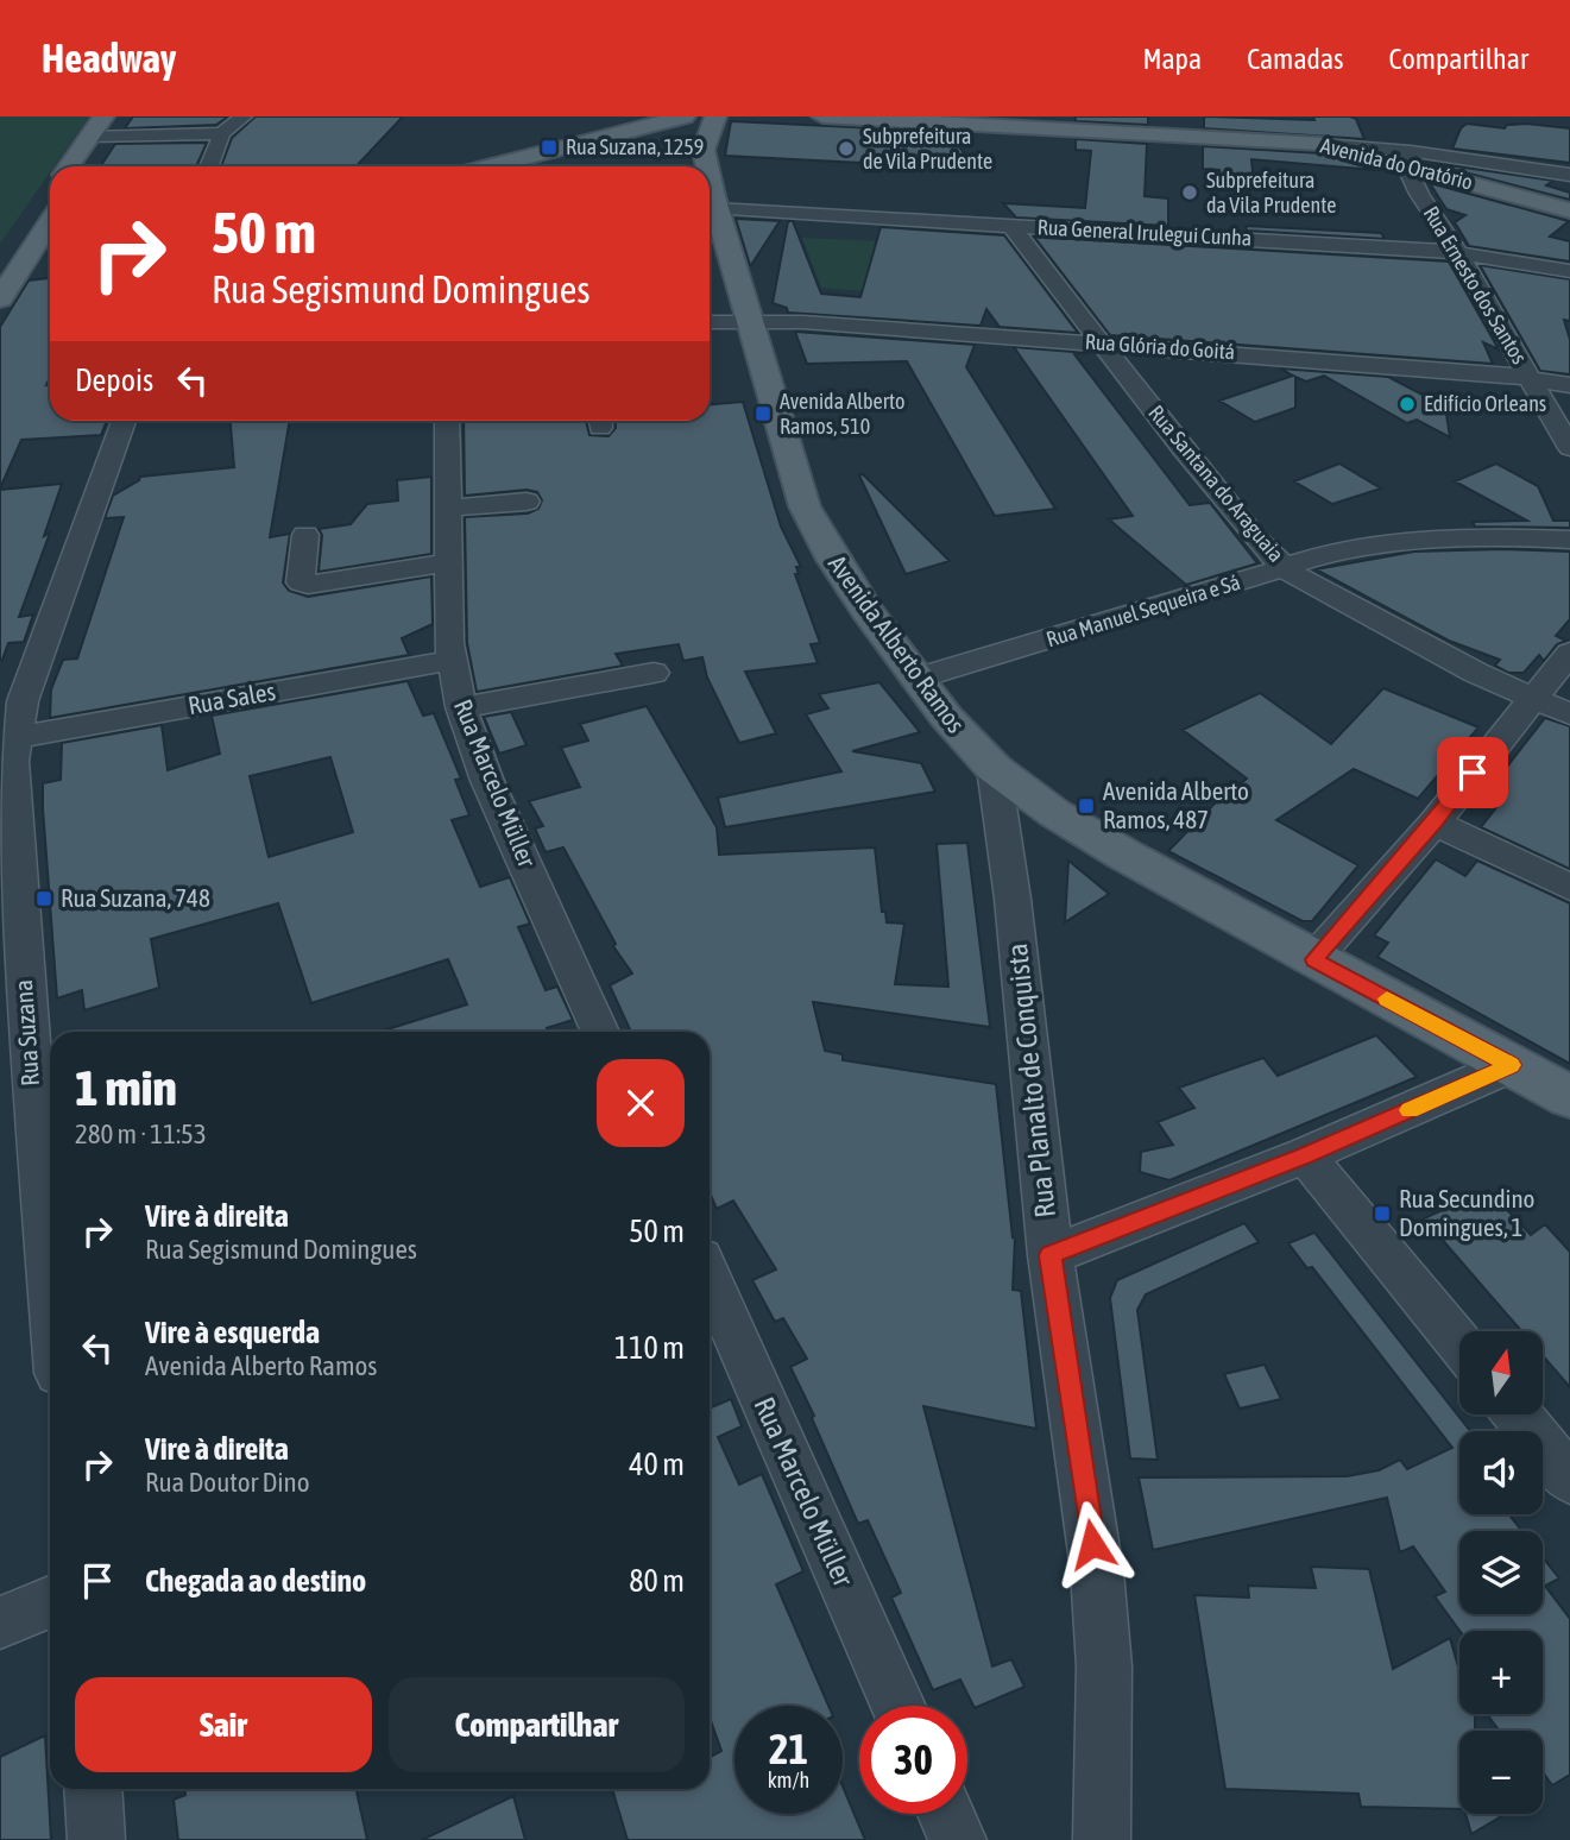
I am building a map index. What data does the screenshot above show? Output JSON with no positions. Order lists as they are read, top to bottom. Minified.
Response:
{"streets":{"main road":["Avenida do Oratório","Avenida Alberto Ramos"],"street":["Rua General Irulegui Cunha","Rua Ernesto dos Santos","Rua Glória do Goitá","Rua Santana do Araguaia","Rua Manuel Sequeira e Sá","Rua Sales","Rua Marcelo Müller","Rua Suzana","Rua Planalto de Conquista"]},"crossings":[["Avenida do Oratório","Rua Ernesto dos Santos"],["Rua General Irulegui Cunha","Rua Ernesto dos Santos"],["Rua General Irulegui Cunha","Rua Santana do Araguaia"],["Rua General Irulegui Cunha","Avenida Alberto Ramos"],["Rua Ernesto dos Santos","Rua Glória do Goitá"],["Rua Glória do Goitá","Rua Santana do Araguaia"],["Rua Glória do Goitá","Avenida Alberto Ramos"],["Rua Santana do Araguaia","Rua Manuel Sequeira e Sá"],["Rua Manuel Sequeira e Sá","Avenida Alberto Ramos"],["Avenida Alberto Ramos","Rua Planalto de Conquista"],["Rua Sales","Rua Marcelo Müller"],["Rua Sales","Rua Suzana"]],"places":{"transit":["Rua Suzana, 1259","Avenida Alberto Ramos, 510","Avenida Alberto Ramos, 487","Rua Suzana, 748","Rua Secundino Domingues, 1"],"other":["Subprefeitura de Vila Prudente","Subprefeitura da Vila Prudente","Edifício Orleans"]},"north":"top","page":{"header":"Headway","nav":["Mapa","Camadas","Compartilhar"],"turn":["50 m","Rua Segismund Domingues"],"then":"Depois","heading":["1 min","280 m · 11:53"],"list":[{"name":"Vire à direita","note":"Rua Segismund Domingues","value":"50 m"},{"name":"Vire à esquerda","note":"Avenida Alberto Ramos","value":"110 m"},{"name":"Vire à direita","note":"Rua Doutor Dino","value":"40 m"},{"name":"Chegada ao destino","value":"80 m"}],"map_buttons":["+","−"],"buttons":["Sair","Compartilhar"],"speed":"21 km/h","limit":"30"}}
